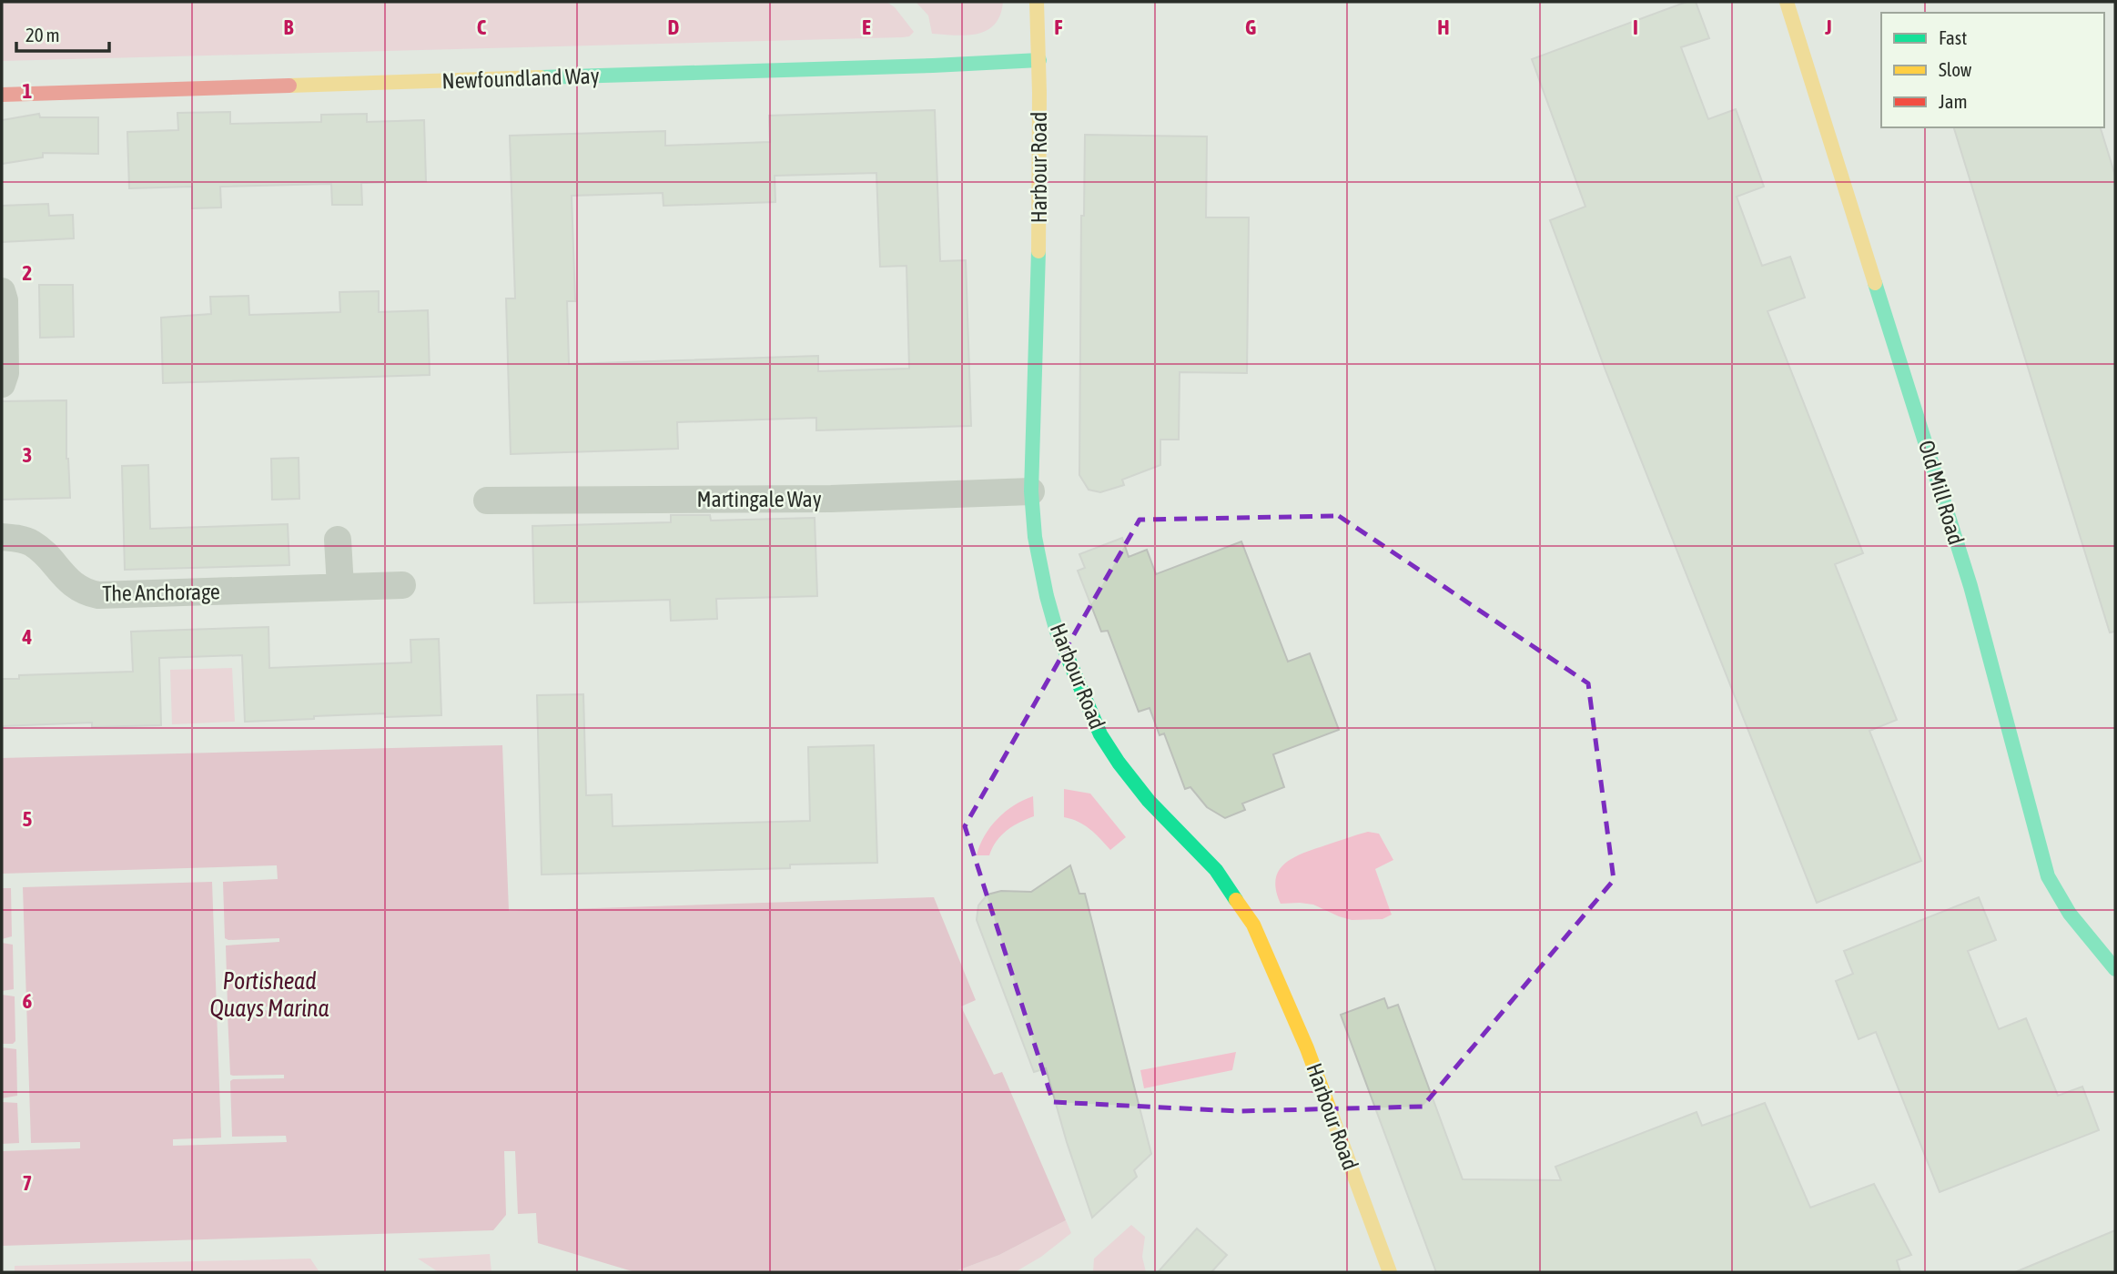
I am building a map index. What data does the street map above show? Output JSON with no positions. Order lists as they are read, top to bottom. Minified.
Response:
{"streets":{"street":["Newfoundland Way","Harbour Road","Old Mill Road","Martingale Way","The Anchorage"]},"crossings":[["Newfoundland Way","Harbour Road"],["Harbour Road","Martingale Way"]],"water":["Portishead Quays Marina"],"legend":["Fast","Slow","Jam"],"scale_bar":"20 m","grid":{"columns":["B","C","D","E","F","G","H","I","J"],"rows":["1","2","3","4","5","6","7"]}}
